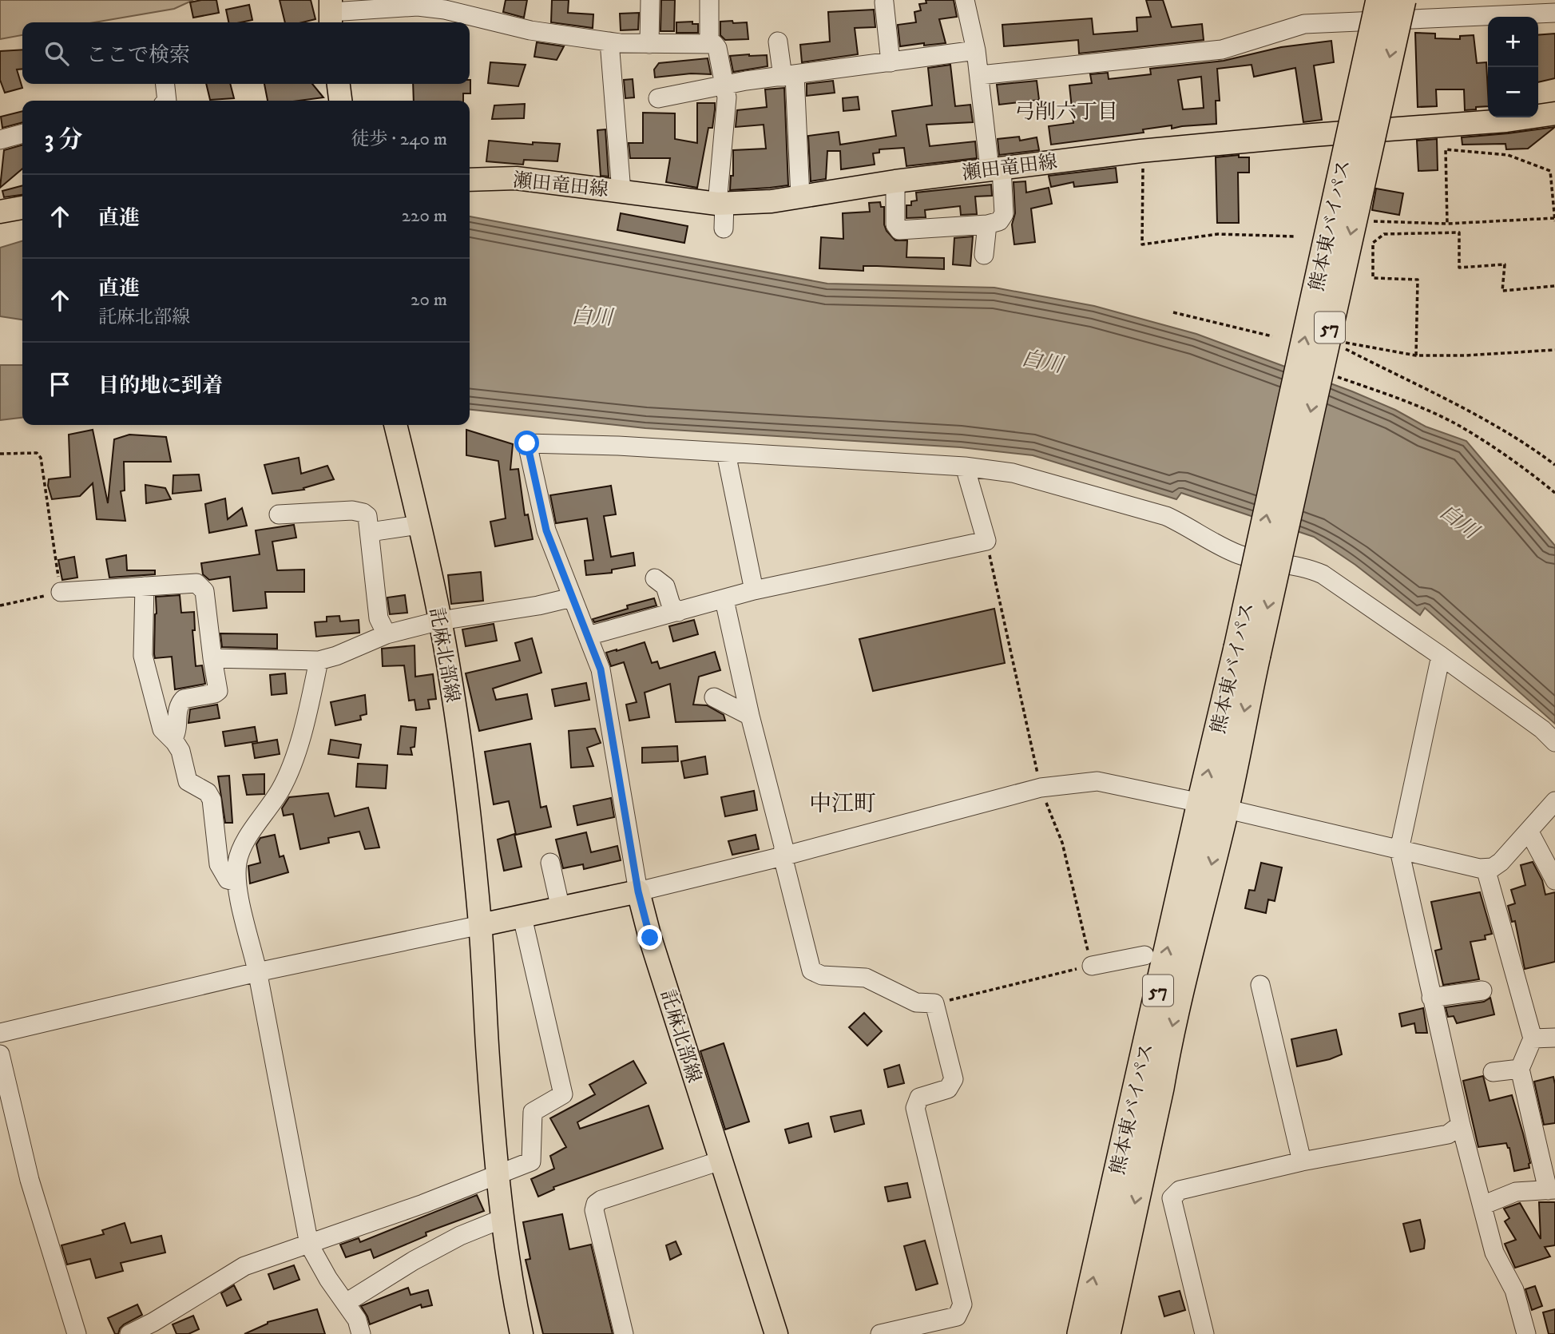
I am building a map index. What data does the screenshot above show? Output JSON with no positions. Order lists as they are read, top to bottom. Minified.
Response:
{"streets":{"highway":["熊本東バイパス","57"],"main road":["瀬田竜田線","託麻北部線"]},"districts":["弓削六丁目","中江町"],"water":["白川"],"page":{"map_buttons":["+","−"],"search":"ここで検索","heading":["3 分","徒歩 · 240 m"],"list":[["直進","220 m"],["直進","託麻北部線","20 m"],"目的地に到着"]}}
